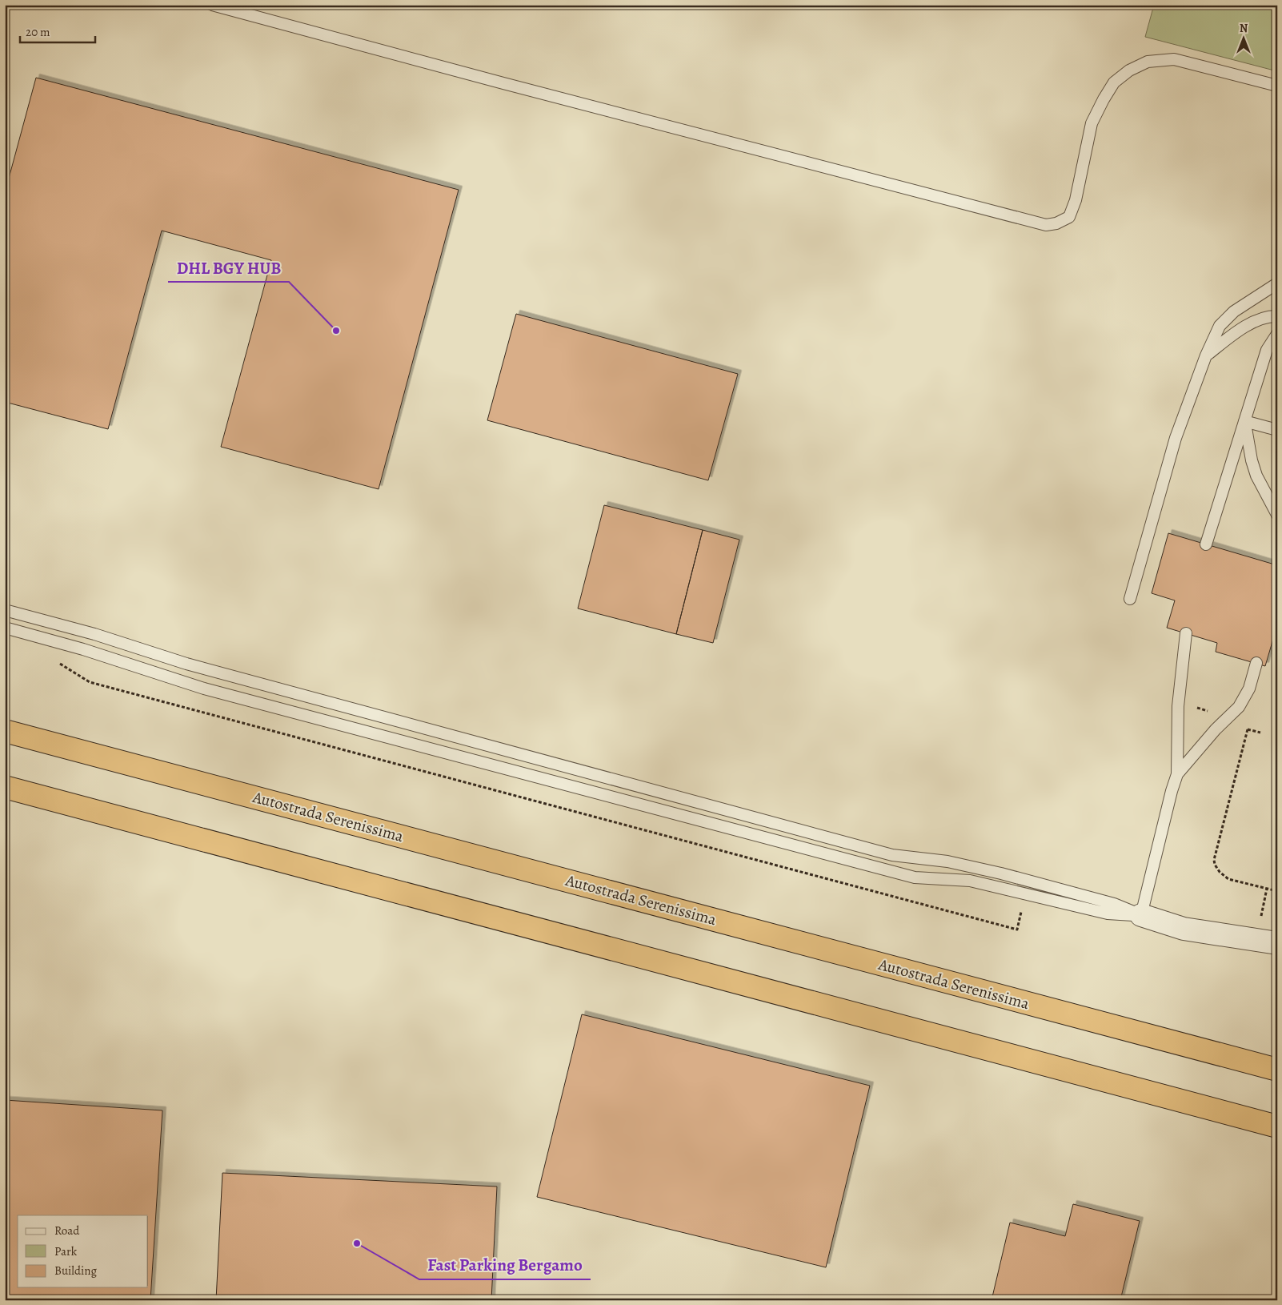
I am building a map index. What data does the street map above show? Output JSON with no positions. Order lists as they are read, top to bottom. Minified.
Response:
{"streets":{"highway":["Autostrada Serenissima"]},"places":["DHL BGY HUB","Fast Parking Bergamo"],"legend":["Road","Park","Building"],"scale_bar":"20 m","north":"top"}
